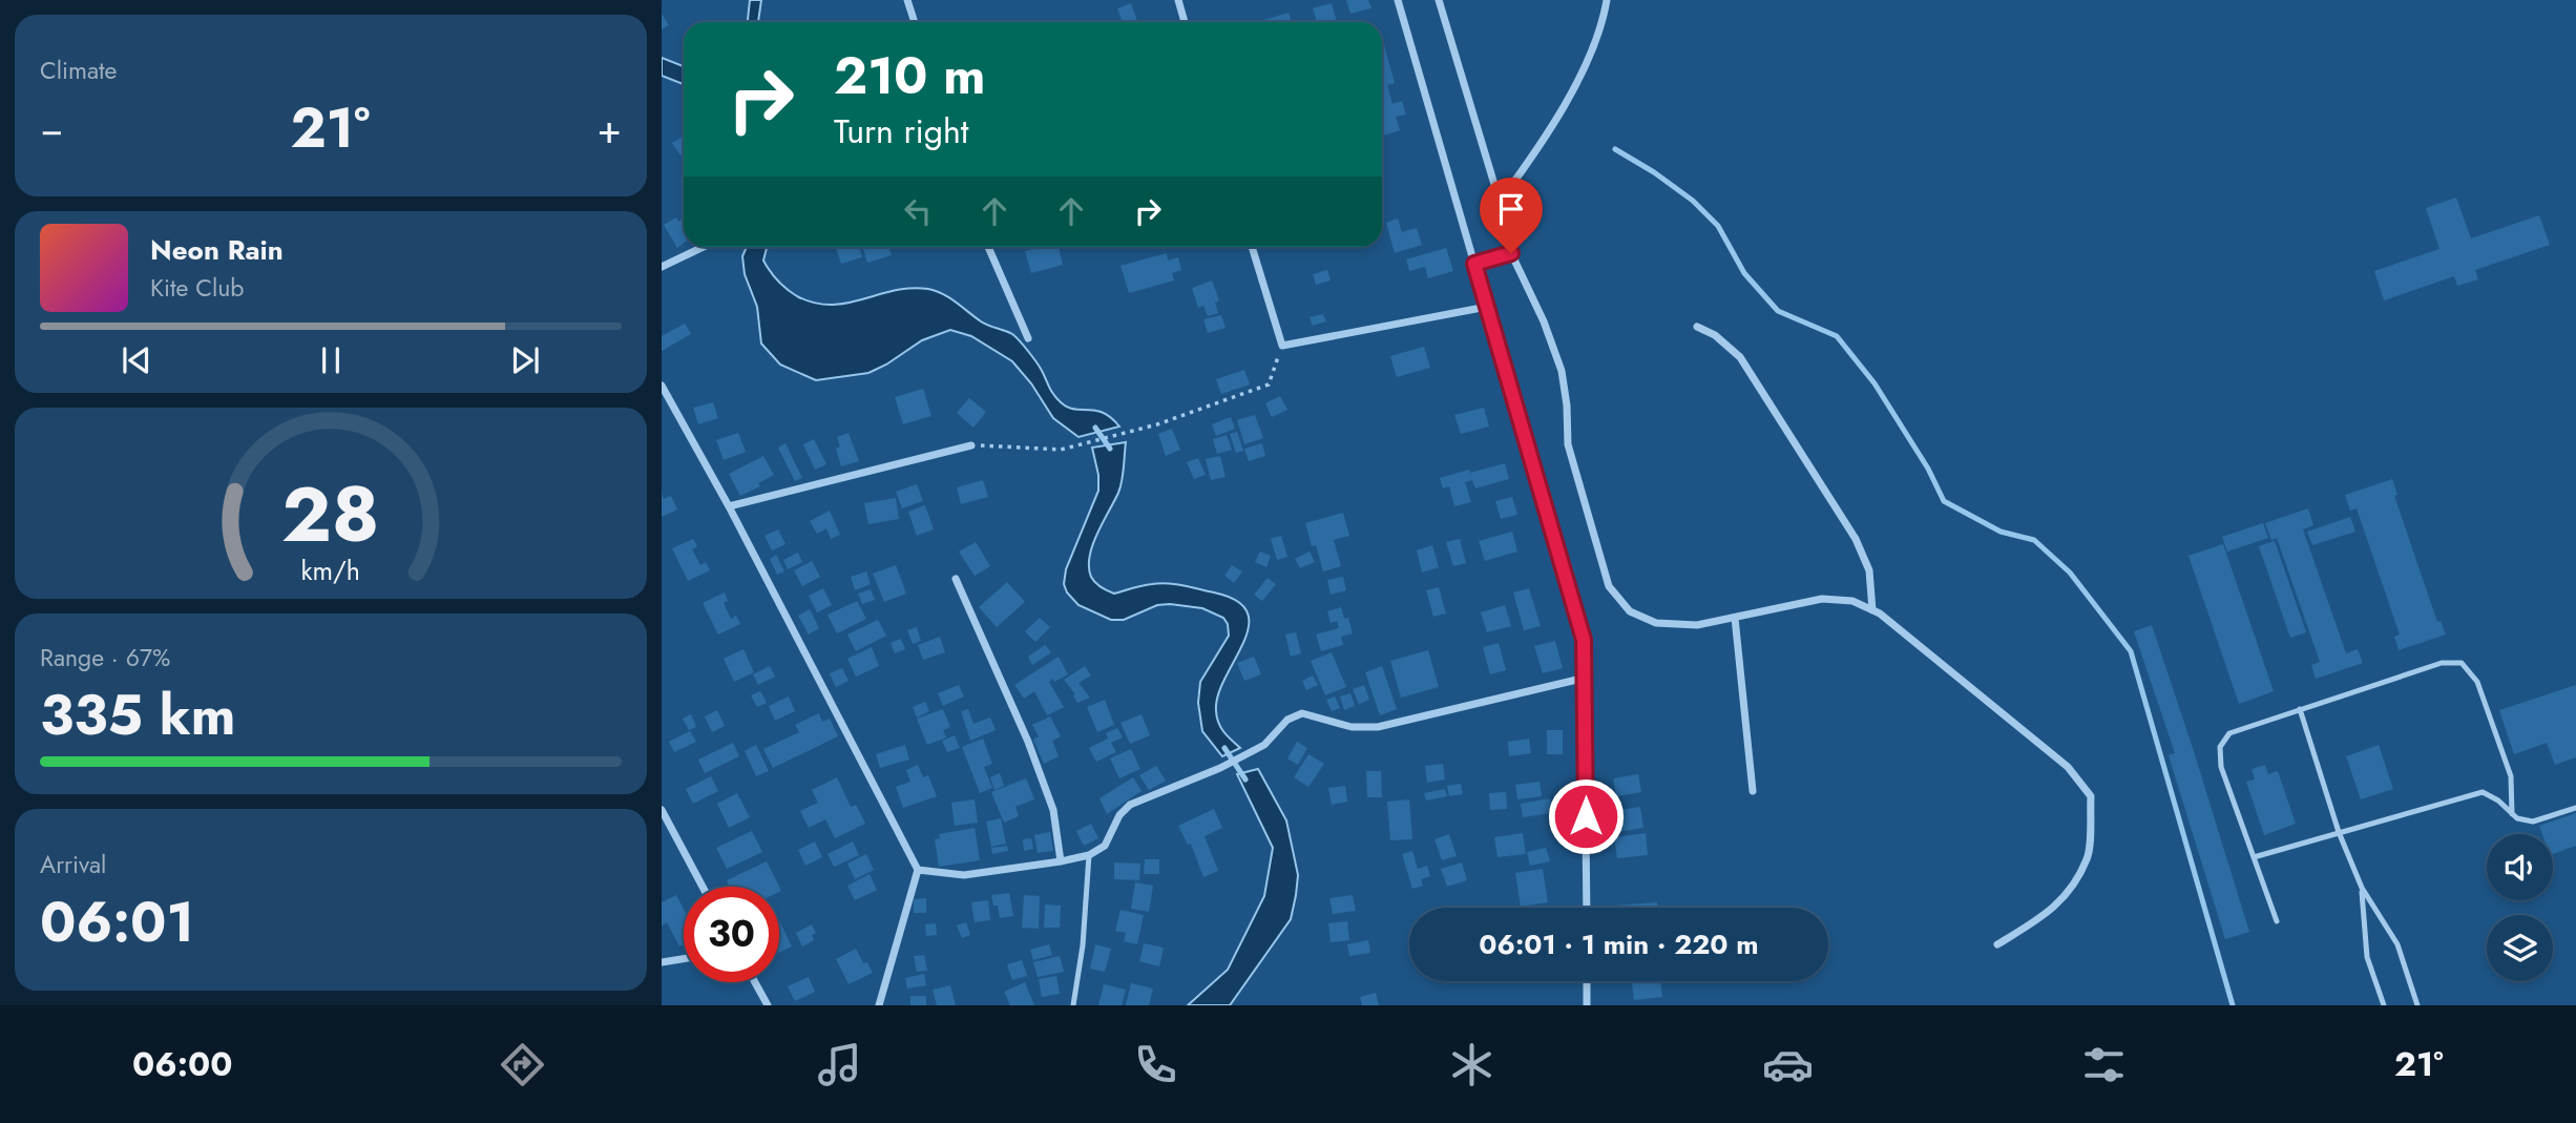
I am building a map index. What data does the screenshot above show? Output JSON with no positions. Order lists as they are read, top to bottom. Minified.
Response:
{"page":{"tile":["Climate",["Range · 67%","335 km"],["Arrival","06:01"]],"turn":["210 m","Turn right"],"heat":["−","21°","+"],"song":["Neon Rain","Kite Club"],"limit":"30","trip":"06:01 · 1 min · 220 m","tabs":["06:00","21°"],"gauge":["28","km/h"]}}
